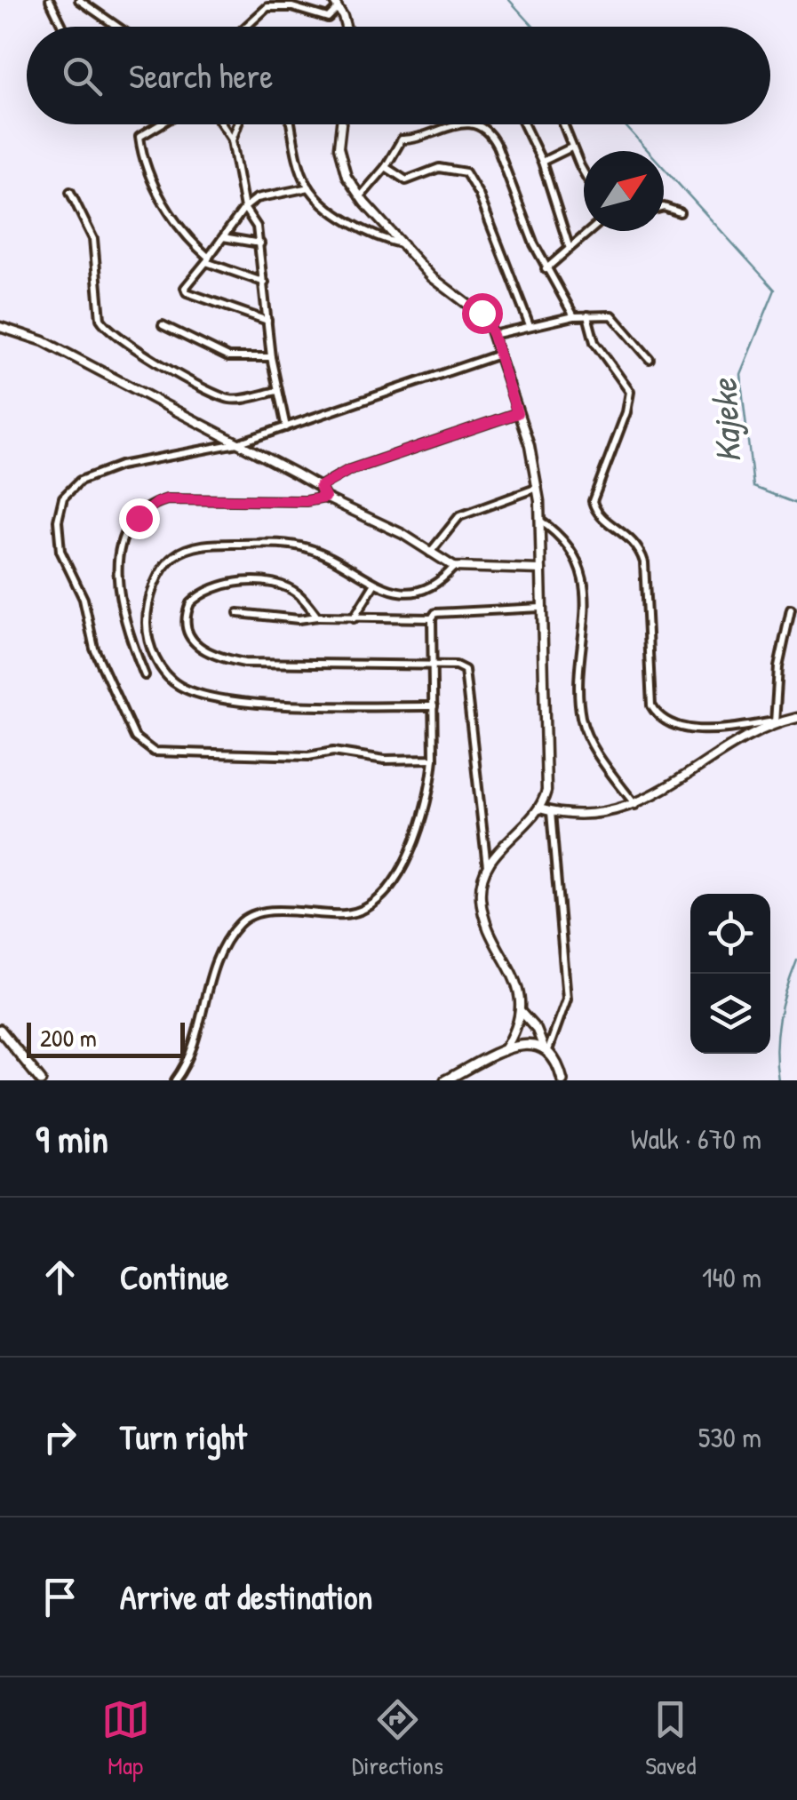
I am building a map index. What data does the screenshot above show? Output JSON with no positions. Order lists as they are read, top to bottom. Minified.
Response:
{"water":["Kajeke"],"scale_bar":"200 m","north":"top right","page":{"search":"Search here","scale":"200 m","heading":["9 min","Walk · 670 m"],"list":[["Continue","140 m"],["Turn right","530 m"],"Arrive at destination"],"nav":["Map","Directions","Saved"]}}
